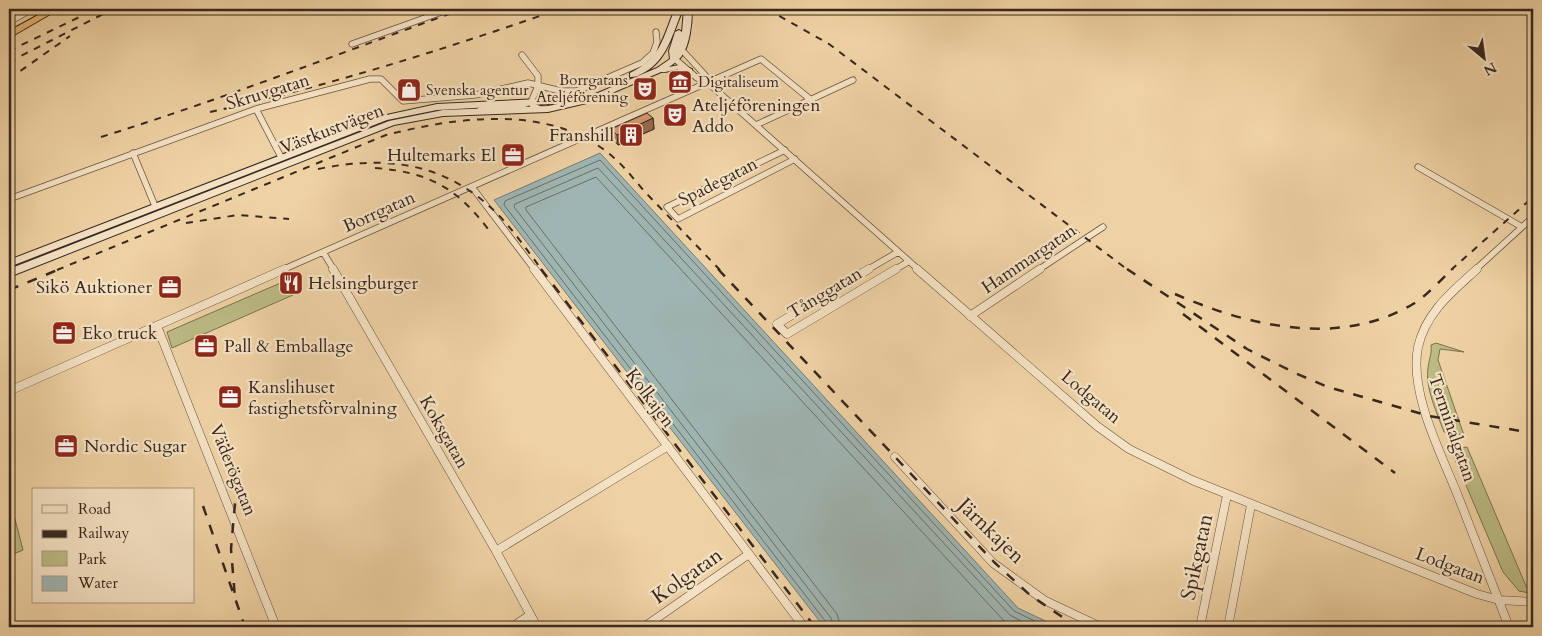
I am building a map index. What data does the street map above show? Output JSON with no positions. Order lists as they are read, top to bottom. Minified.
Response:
{"streets":{"main road":["Västkustvägen"],"street":["Skruvgatan","Spadegatan","Borrgatan","Hammargatan","Tånggatan","Lodgatan","Kolkajen","Terminalgatan","Koksgatan","Väderögatan","Järnkajen","Spikgatan","Kolgatan"]},"crossings":[["Västkustvägen","Lodgatan"],["Spadegatan","Lodgatan"],["Borrgatan","Lodgatan"],["Borrgatan","Kolkajen"],["Borrgatan","Koksgatan"],["Borrgatan","Väderögatan"],["Hammargatan","Lodgatan"],["Tånggatan","Lodgatan"],["Lodgatan","Terminalgatan"],["Lodgatan","Spikgatan"],["Kolkajen","Kolgatan"]],"places":{"museum":["Digitaliseum"],"theatre":["Borrgatans Ateljéförening","Ateljéföreningen Addo"],"shop":["Svenska agentur"],"building":["Franshill"],"office":["Hultemarks El","Sikö Auktioner","Eko truck","Pall & Emballage","Kanslihuset fastighetsförvalning","Nordic Sugar"],"restaurant":["Helsingburger"]},"legend":["Road","Railway","Park","Water"],"north":"bottom right"}
